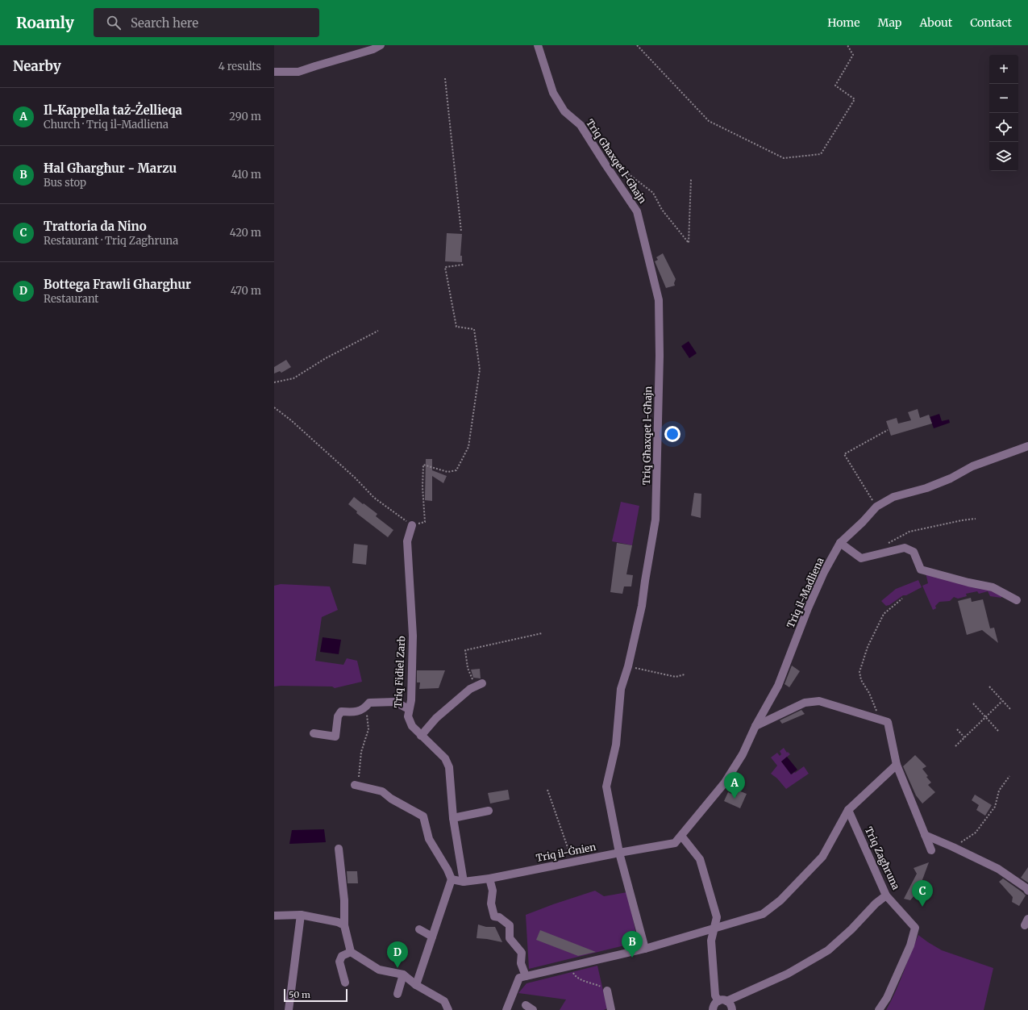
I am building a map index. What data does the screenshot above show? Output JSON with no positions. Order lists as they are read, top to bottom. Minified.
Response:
{"streets":{"street":["Triq Għaxqet l-Għajn","Triq il-Madliena","Triq Fidiel Zarb","Triq il-Ġnien","Triq Zagħruna"]},"crossings":[["Triq Għaxqet l-Għajn","Triq il-Ġnien"],["Triq il-Madliena","Triq il-Ġnien"],["Triq Fidiel Zarb","Triq il-Ġnien"]],"scale_bar":"50 m","page":{"header":"Roamly","search":"Search here","nav":["Home","Map","About","Contact"],"heading":["Nearby","4 results"],"map_buttons":["+","−"],"list":[{"mark":"A","name":"Il-Kappella taż-Żellieqa","note":"Church · Triq il-Madliena","value":"290 m"},{"mark":"B","name":"Ħal Għargħur - Marzu","note":"Bus stop","value":"410 m"},{"mark":"C","name":"Trattoria da Nino","note":"Restaurant · Triq Zagħruna","value":"420 m"},{"mark":"D","name":"Bottega Frawli Gharghur","note":"Restaurant","value":"470 m"}],"pins":["A","C","B","D"],"scale":"50 m"}}
